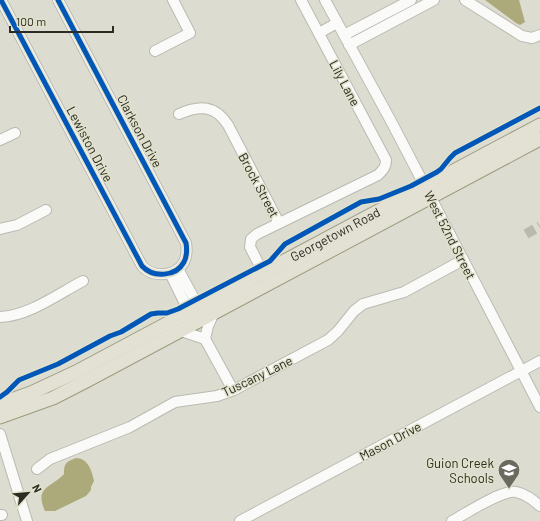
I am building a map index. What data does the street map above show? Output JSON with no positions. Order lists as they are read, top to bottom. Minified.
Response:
{"streets":{"main road":["Georgetown Road"],"street":["Lily Lane","Clarkson Drive","Lewiston Drive","Brock Street","West 52nd Street","Tuscany Lane","Mason Drive"]},"crossings":[["Lily Lane","Brock Street"],["Clarkson Drive","Lewiston Drive"],["Brock Street","Georgetown Road"],["Georgetown Road","West 52nd Street"],["West 52nd Street","Tuscany Lane"],["West 52nd Street","Mason Drive"]],"places":{"school or university":["Guion Creek Schools"]},"scale_bar":"100 m","north":"top right"}
